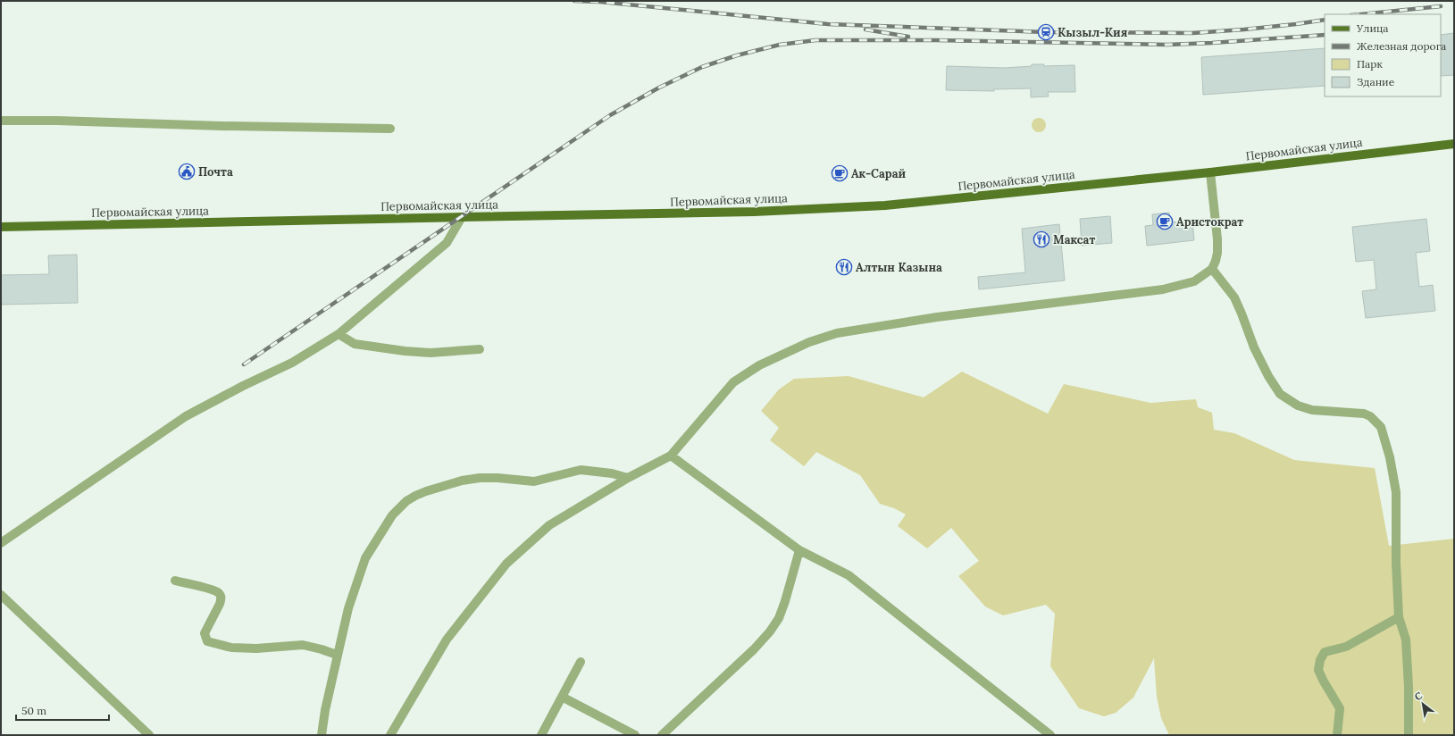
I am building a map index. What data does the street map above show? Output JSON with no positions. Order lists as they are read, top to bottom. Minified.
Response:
{"streets":{"main road":["Первомайская улица"]},"places":{"station":["Кызыл-Кия"],"public building":["Почта"],"cafe":["Ак-Сарай","Аристократ"],"restaurant":["Максат","Алтын Казына"]},"legend":["Улица","Железная дорога","Парк","Здание"],"scale_bar":"50 m","north":"top left"}
